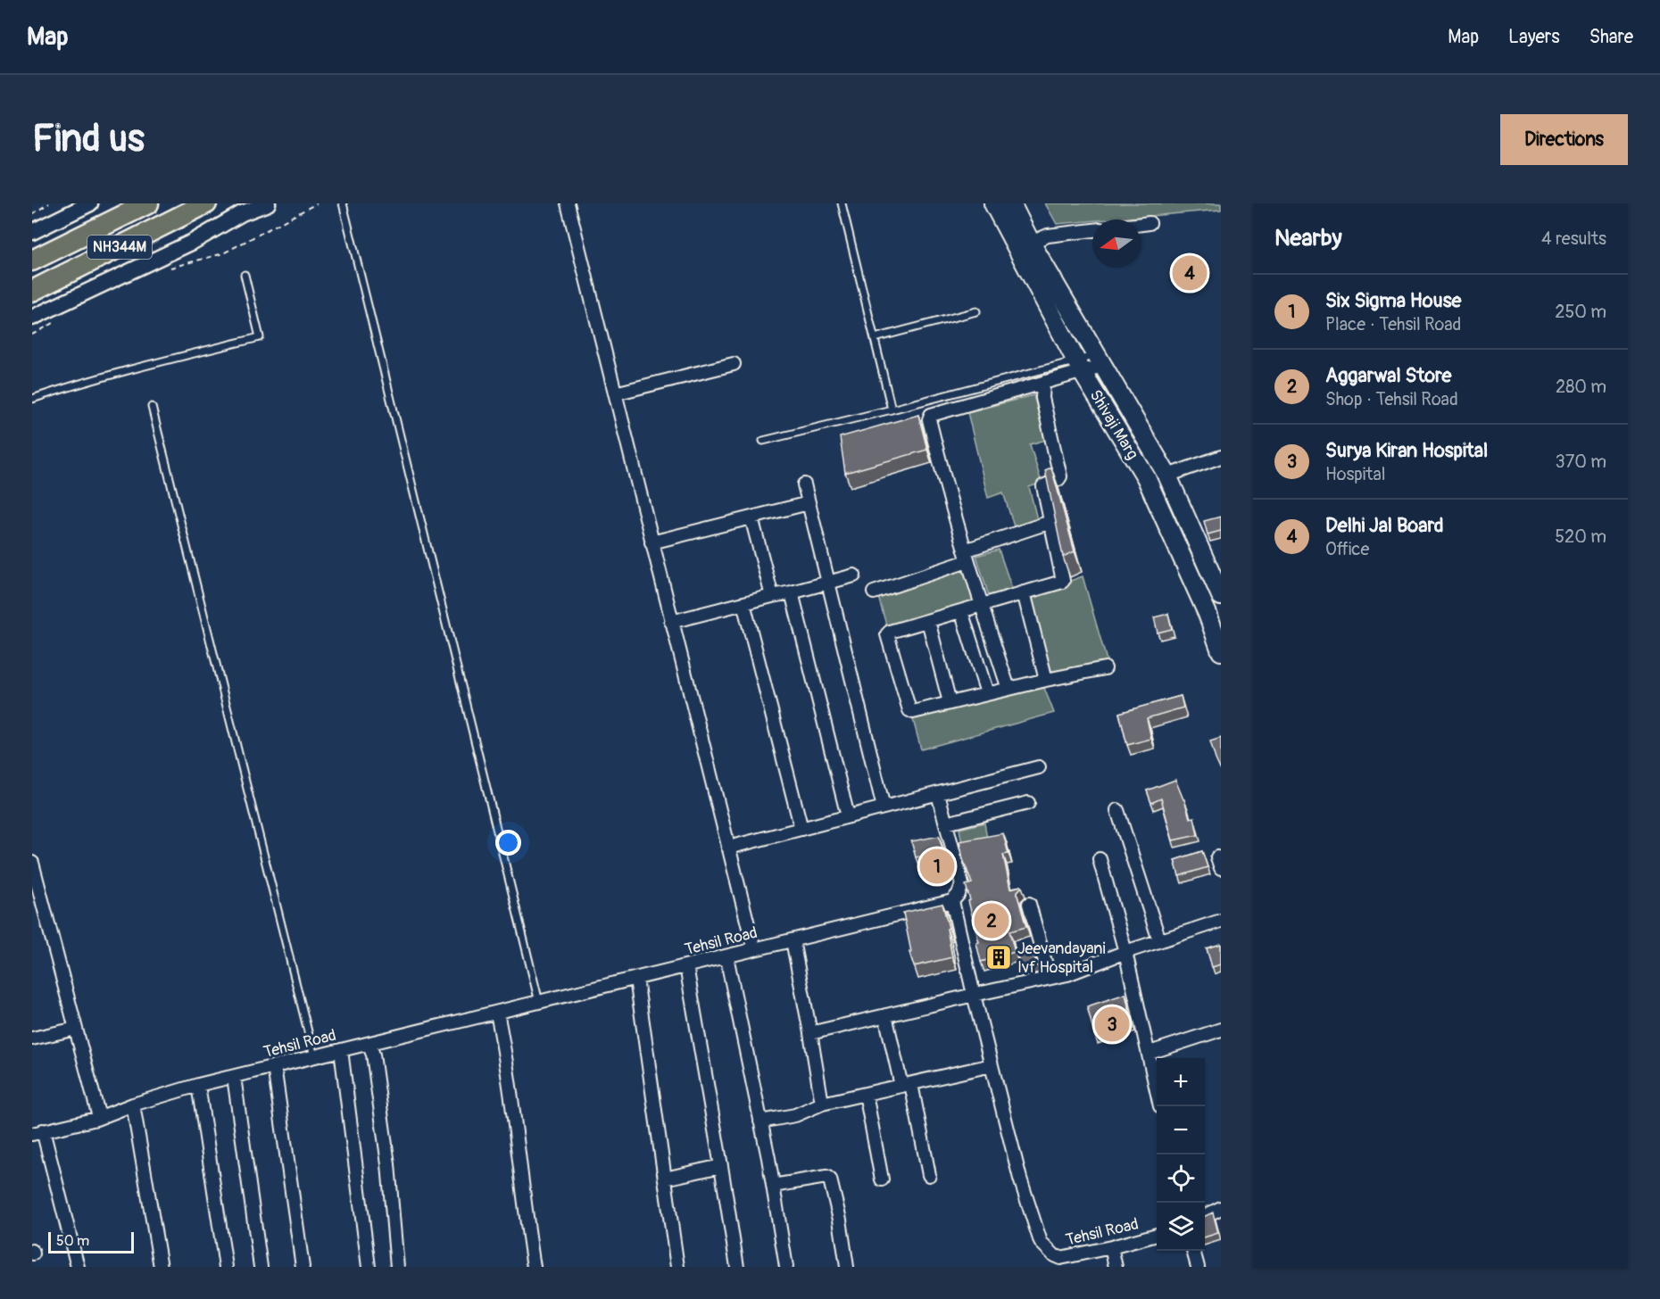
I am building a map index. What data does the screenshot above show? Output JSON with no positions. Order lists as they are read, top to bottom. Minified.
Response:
{"streets":{"highway":["NH344M"],"main road":["Shivaji Marg"],"street":["Tehsil Road"]},"places":{"building":["Jeevandayani Ivf Hospital"]},"scale_bar":"50 m","north":"left","page":{"header":"Map","nav":["Map","Layers","Share"],"buttons":"Directions","title":"Find us","heading":["Nearby","4 results"],"pins":["4","1","2","3"],"list":[{"mark":"1","name":"Six Sigma House","note":"Place · Tehsil Road","value":"250 m"},{"mark":"2","name":"Aggarwal Store","note":"Shop · Tehsil Road","value":"280 m"},{"mark":"3","name":"Surya Kiran Hospital","note":"Hospital","value":"370 m"},{"mark":"4","name":"Delhi Jal Board","note":"Office","value":"520 m"}],"map_buttons":["+","−"],"scale":"50 m"}}
